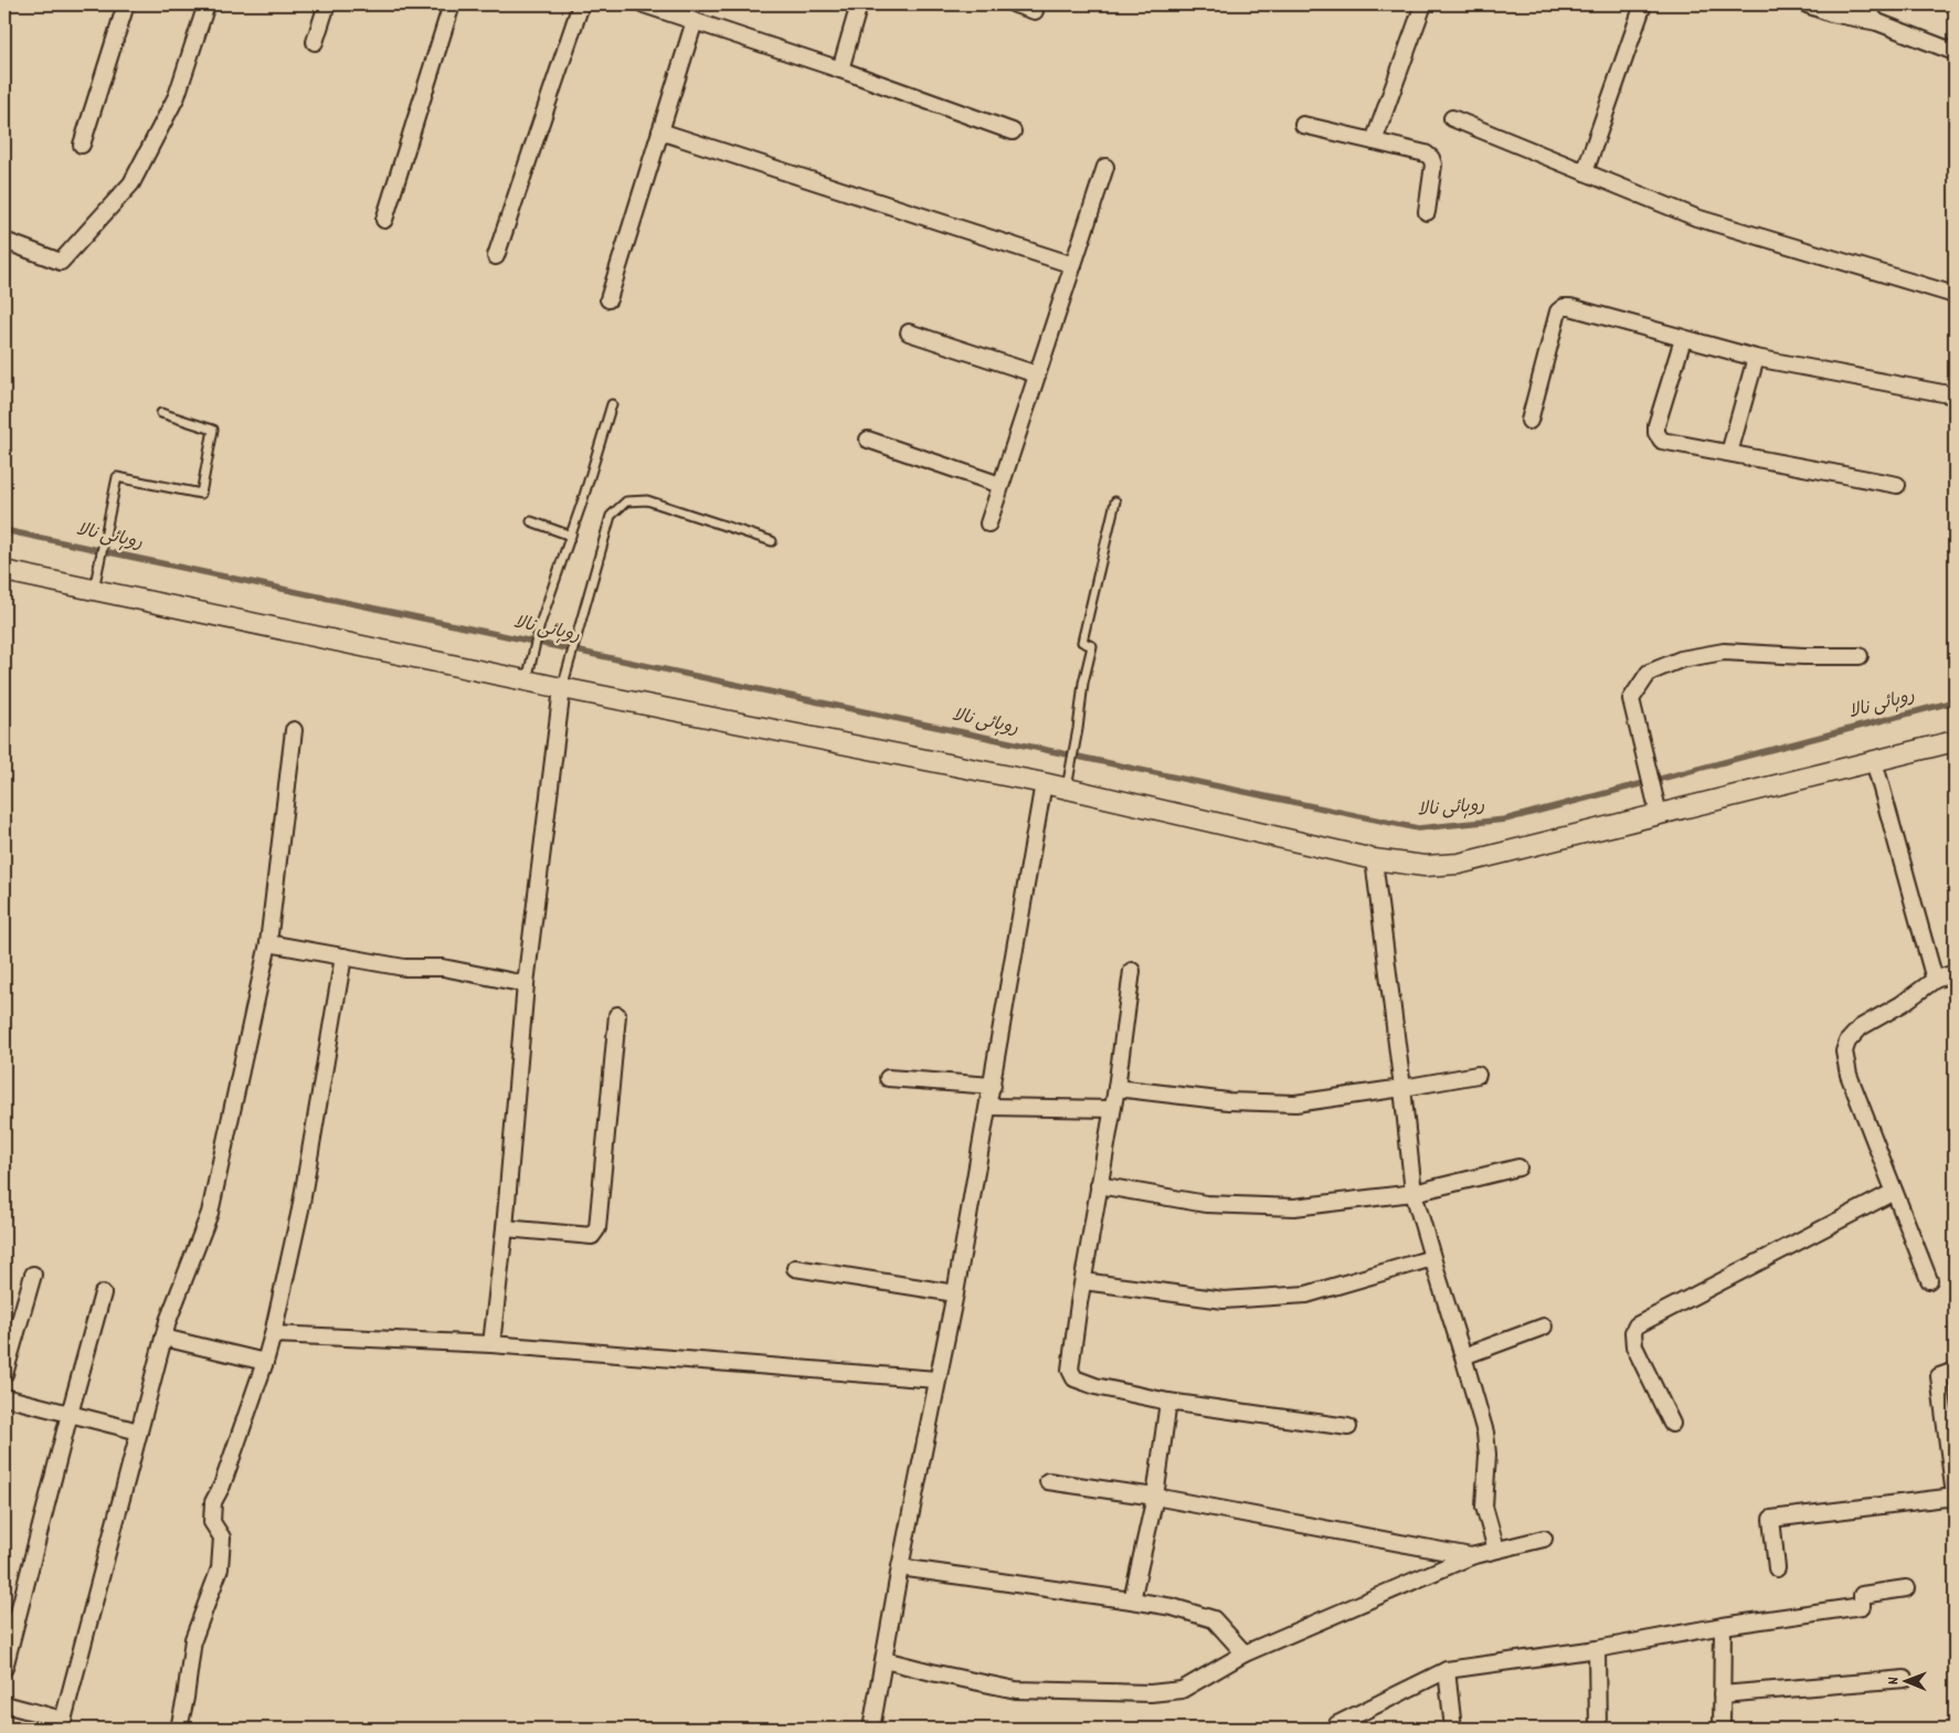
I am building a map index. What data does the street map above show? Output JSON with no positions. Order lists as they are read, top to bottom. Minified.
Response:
{"water":["روہائی نالا"],"north":"left"}
